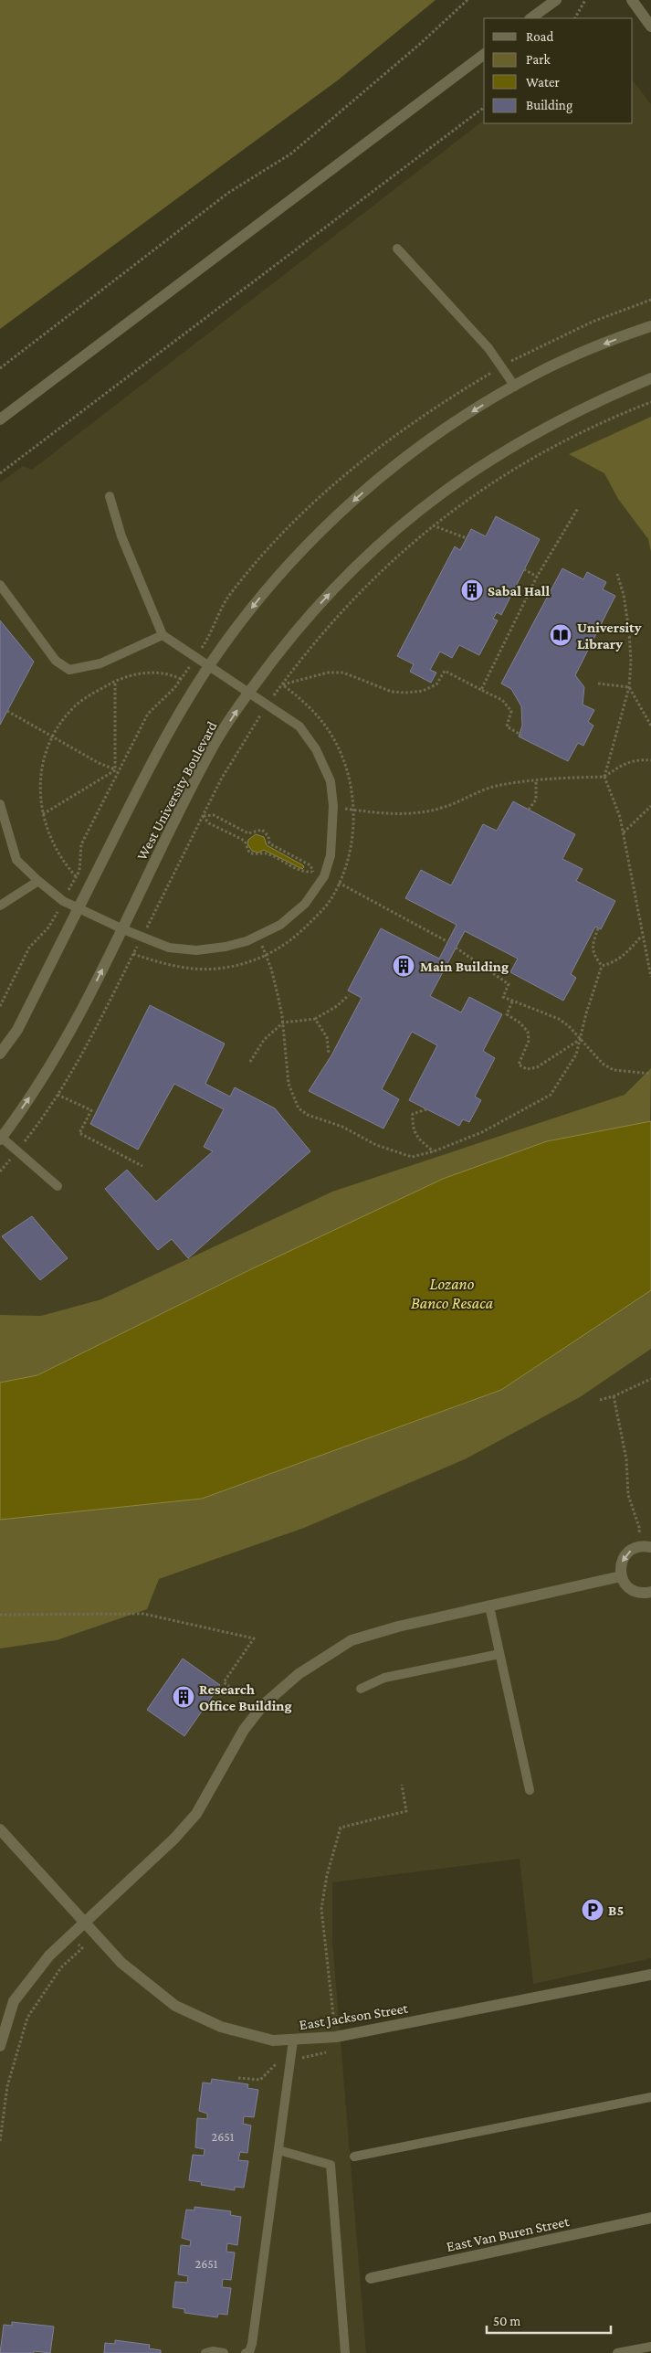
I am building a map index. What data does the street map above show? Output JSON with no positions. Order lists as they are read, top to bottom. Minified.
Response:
{"streets":{"main road":["West University Boulevard","East Jackson Street","East Van Buren Street"]},"water":["Lozano Banco Resaca"],"places":{"building":["Sabal Hall","Main Building","Research Office Building"],"library":["University Library"],"parking":["B5"]},"house_numbers":["2651","2651"],"legend":["Road","Park","Water","Building"],"scale_bar":"50 m"}
